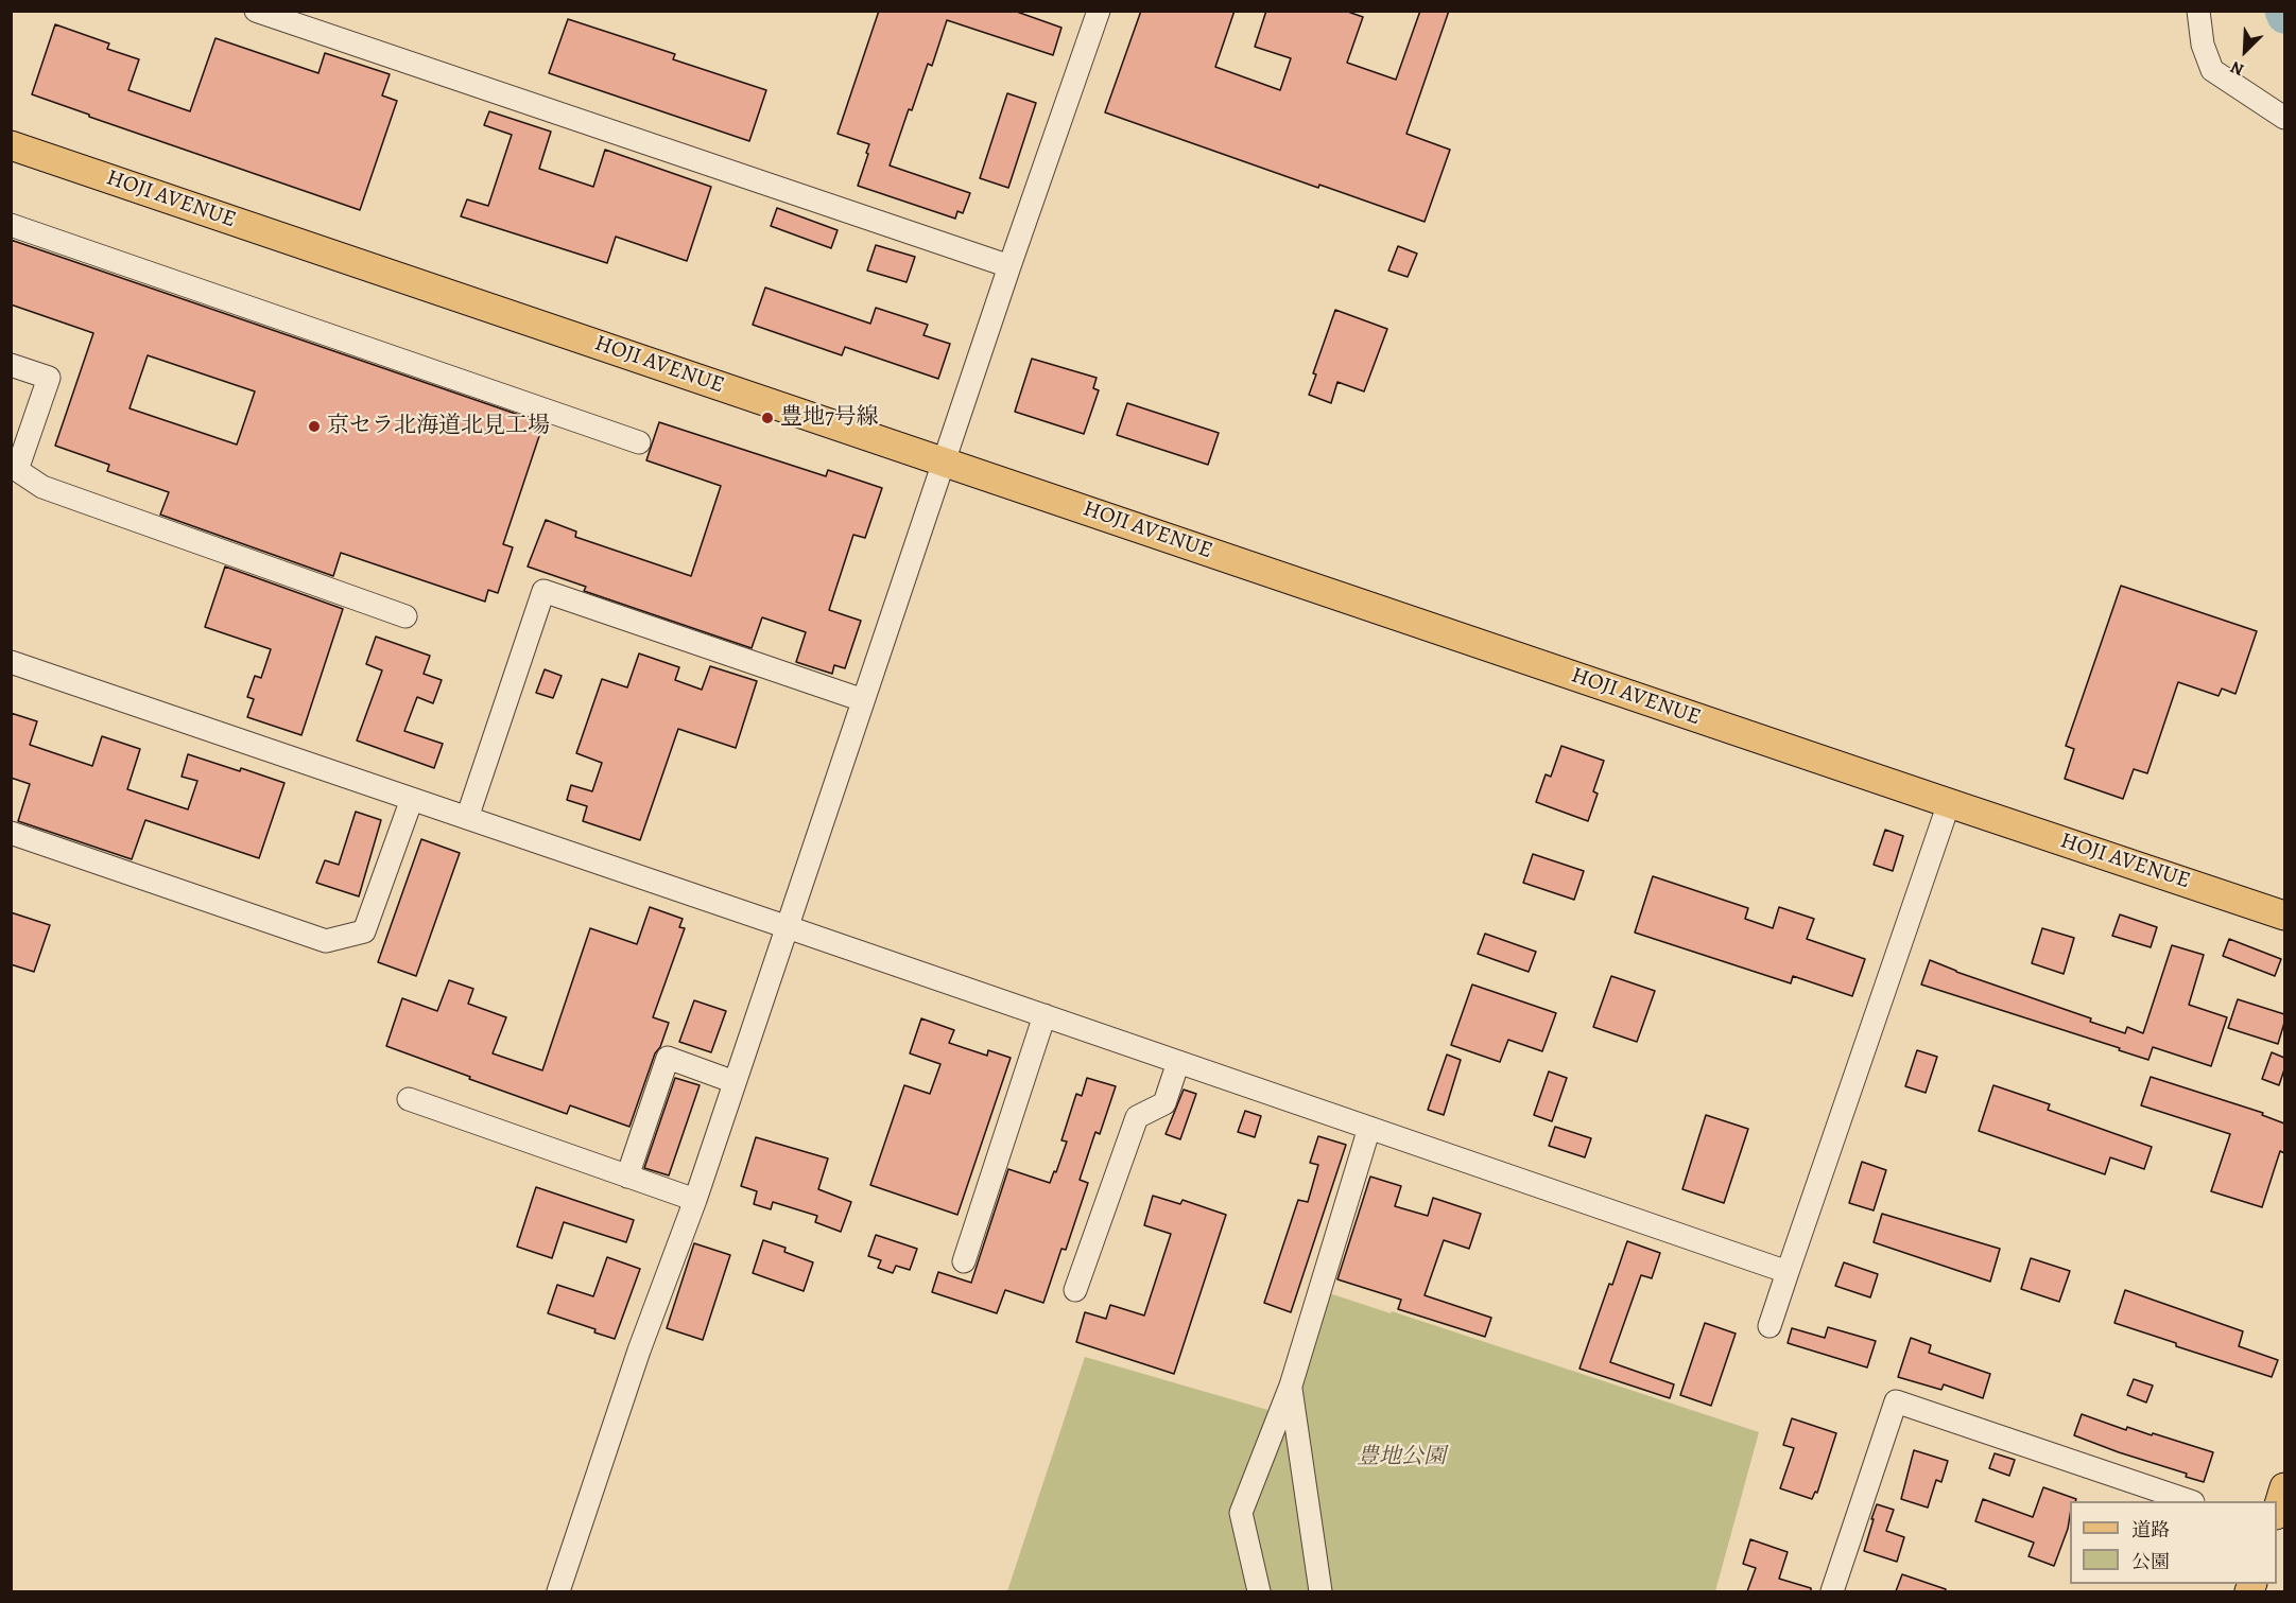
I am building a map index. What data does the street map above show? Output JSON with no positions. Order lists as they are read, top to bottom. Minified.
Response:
{"streets":{"main road":["HOJI AVENUE"]},"parks":["豊地公園"],"places":["豊地7号線","京セラ北海道北見工場"],"legend":["道路","公園"],"north":"bottom left"}
